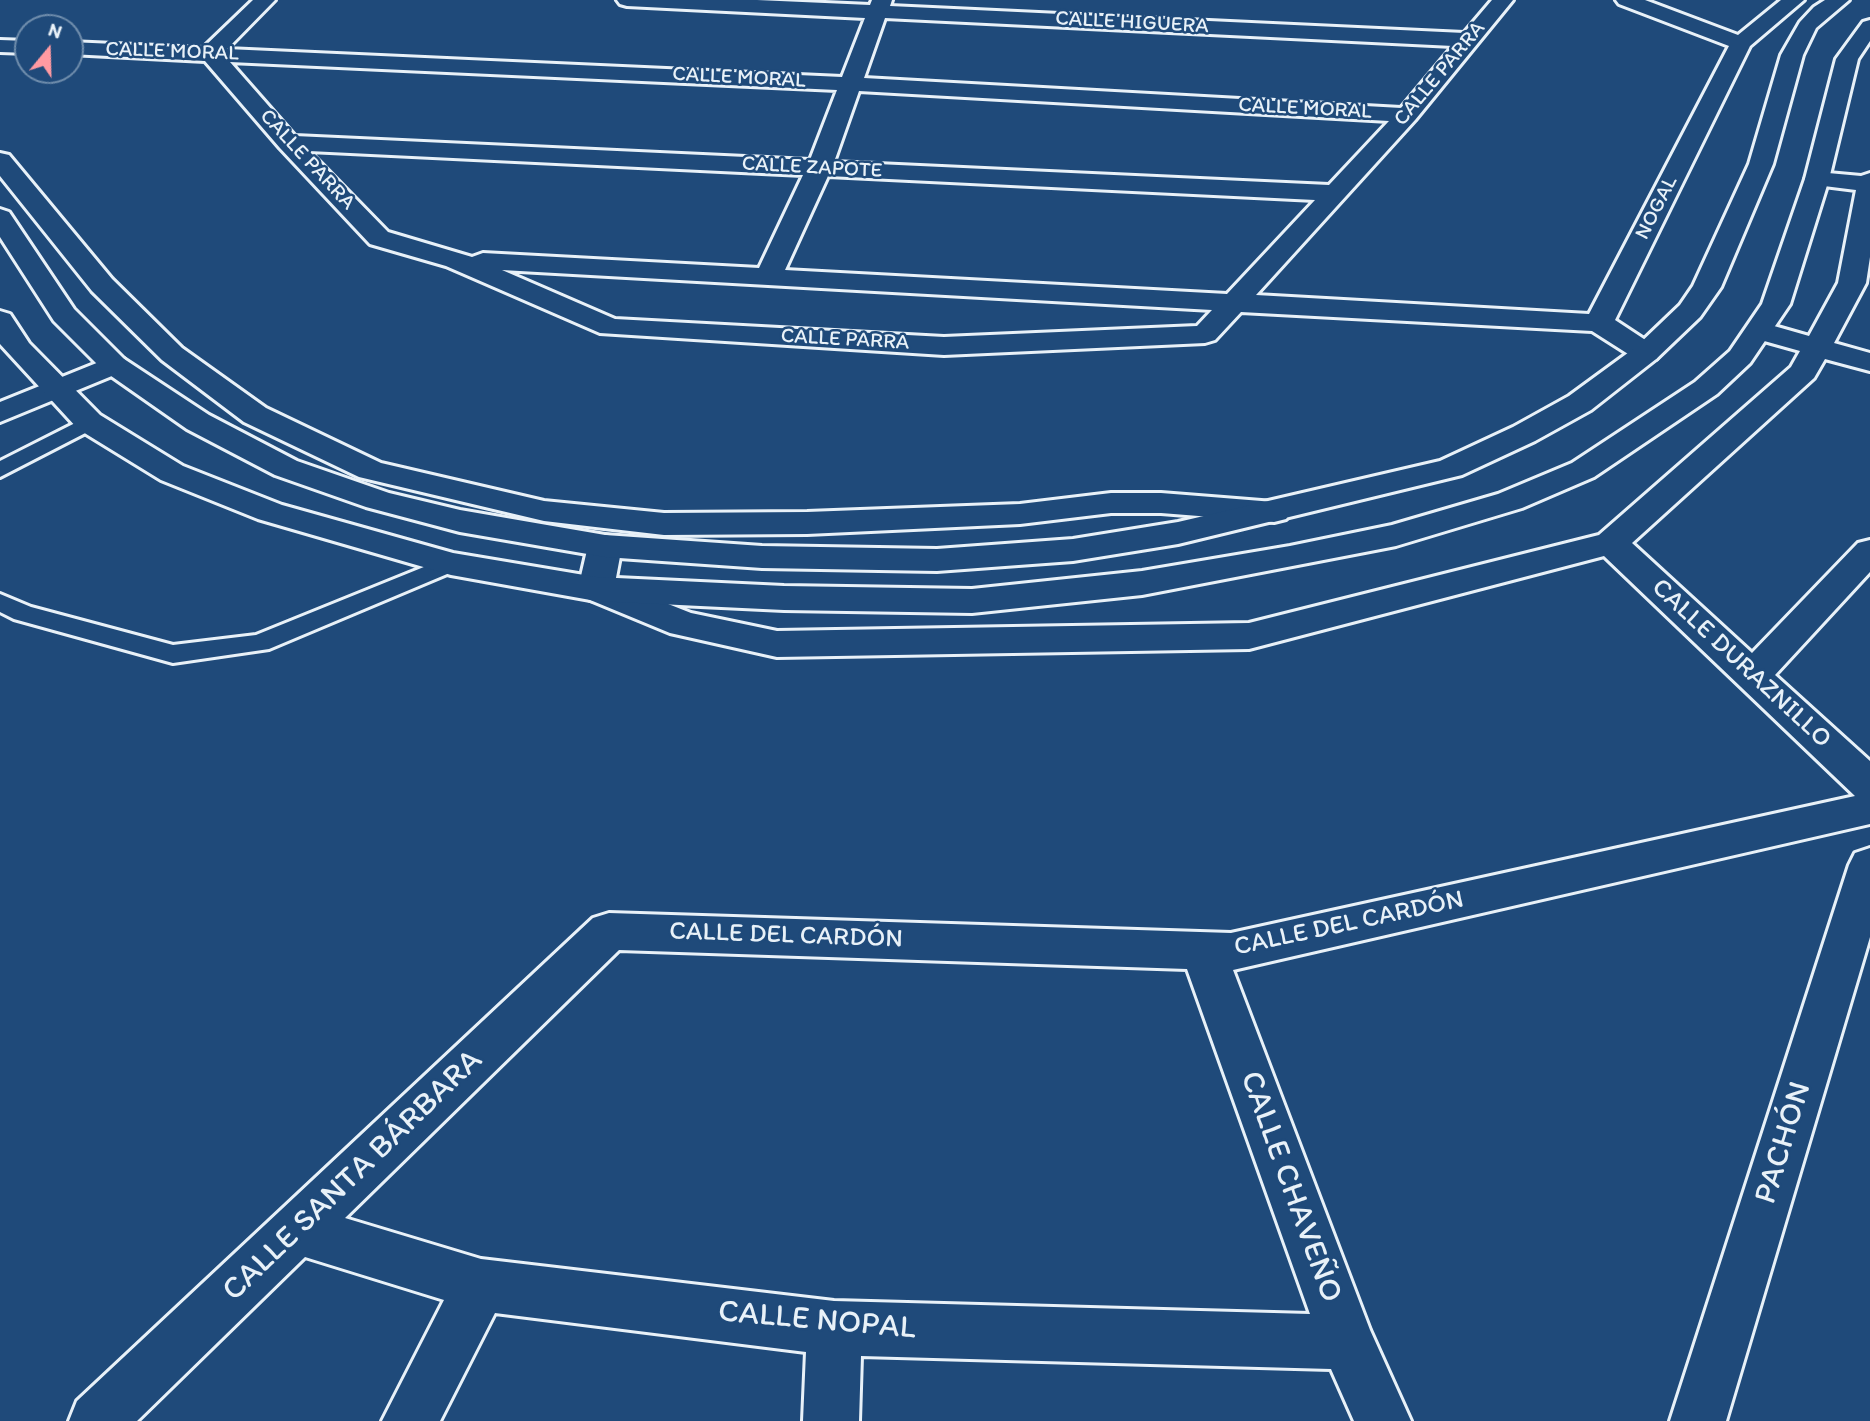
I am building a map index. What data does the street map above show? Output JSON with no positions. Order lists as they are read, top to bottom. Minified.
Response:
{"streets":{"street":["CALLE HIGUERA","CALLE MORAL","CALLE PARRA","CALLE ZAPOTE","NOGAL","CALLE DURAZNILLO","CALLE DEL CARDÓN","PACHÓN","CALLE SANTA BÁRBARA","CALLE CHAVEÑO","CALLE NOPAL"]},"crossings":[["CALLE HIGUERA","CALLE PARRA"],["CALLE MORAL","CALLE PARRA"],["CALLE PARRA","CALLE ZAPOTE"],["CALLE PARRA","NOGAL"],["CALLE DEL CARDÓN","CALLE SANTA BÁRBARA"],["CALLE DEL CARDÓN","CALLE CHAVEÑO"],["CALLE SANTA BÁRBARA","CALLE NOPAL"],["CALLE CHAVEÑO","CALLE NOPAL"]],"north":"top"}
